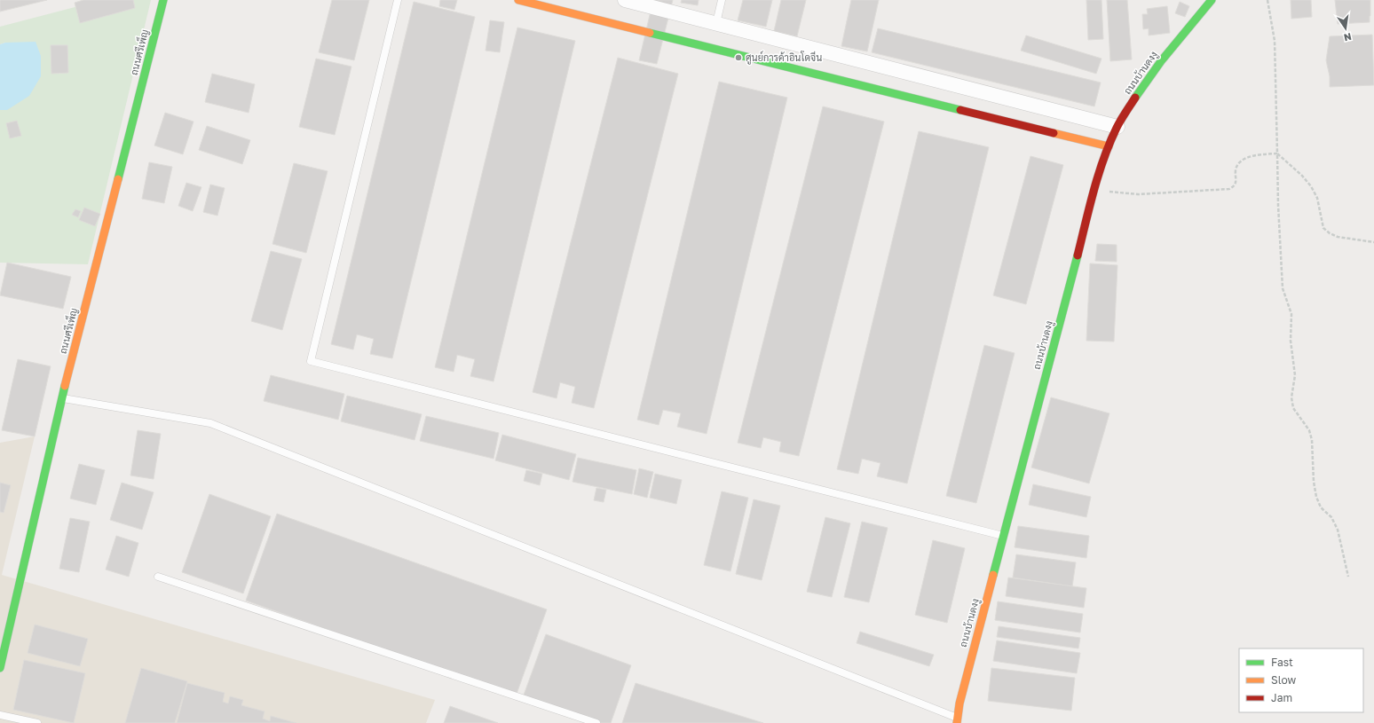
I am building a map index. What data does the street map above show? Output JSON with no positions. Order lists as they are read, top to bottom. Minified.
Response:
{"streets":{"street":["ถนนศรีเพ็ญ","ถนนบ้านดงงู"]},"places":["ศูนย์การค้าอินโดจีน"],"legend":["Fast","Slow","Jam"],"north":"bottom"}
